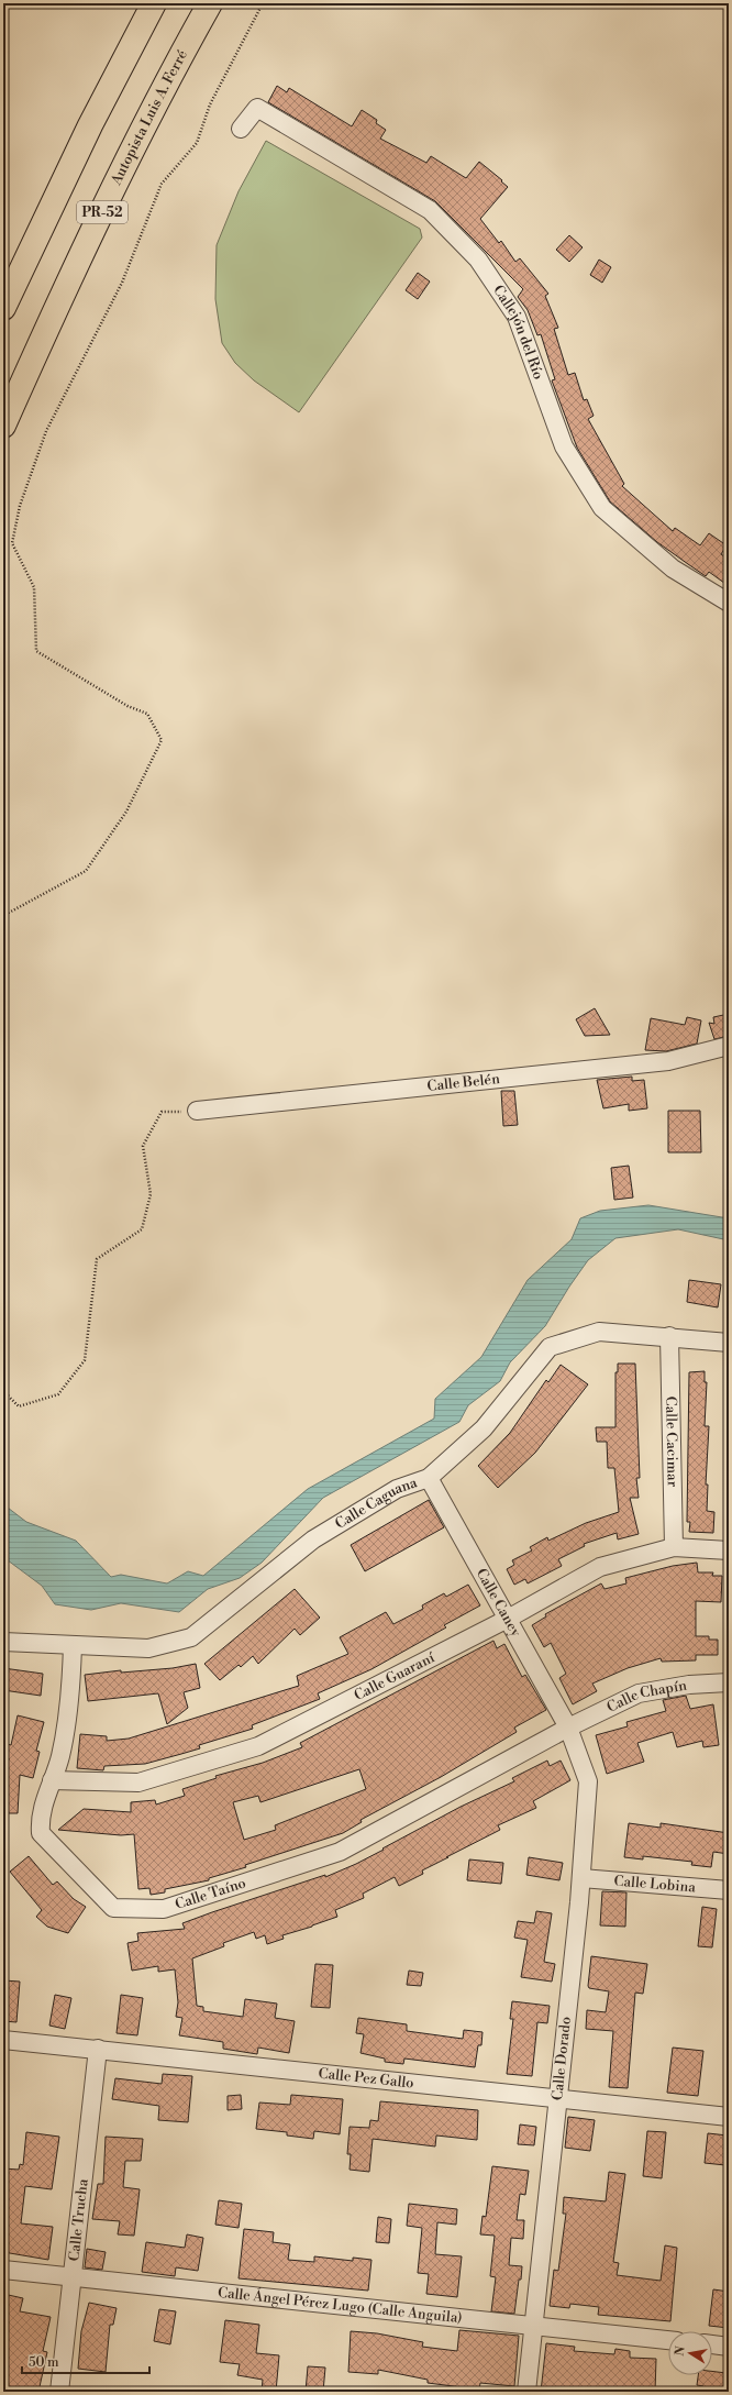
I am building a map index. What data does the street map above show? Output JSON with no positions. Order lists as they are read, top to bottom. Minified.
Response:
{"streets":{"highway":["Autopista Luis A. Ferré","PR-52"],"street":["Callejón del Río","Calle Belén","Calle Cacimar","Calle Caguana","Calle Caney","Calle Guaraní","Calle Chapín","Calle Lobina","Calle Taíno","Calle Dorado","Calle Pez Gallo","Calle Trucha","Calle Ángel Pérez Lugo (Calle Anguila)"]},"crossings":[["Calle Cacimar","Calle Caguana"],["Calle Cacimar","Calle Guaraní"],["Calle Caguana","Calle Caney"],["Calle Caguana","Calle Taíno"],["Calle Caney","Calle Guaraní"],["Calle Caney","Calle Chapín"],["Calle Caney","Calle Taíno"],["Calle Caney","Calle Dorado"],["Calle Guaraní","Calle Taíno"],["Calle Chapín","Calle Taíno"],["Calle Chapín","Calle Dorado"],["Calle Lobina","Calle Dorado"],["Calle Taíno","Calle Dorado"],["Calle Dorado","Calle Pez Gallo"],["Calle Dorado","Calle Ángel Pérez Lugo (Calle Anguila)"],["Calle Pez Gallo","Calle Trucha"],["Calle Trucha","Calle Ángel Pérez Lugo (Calle Anguila)"]],"scale_bar":"50 m","north":"left"}
